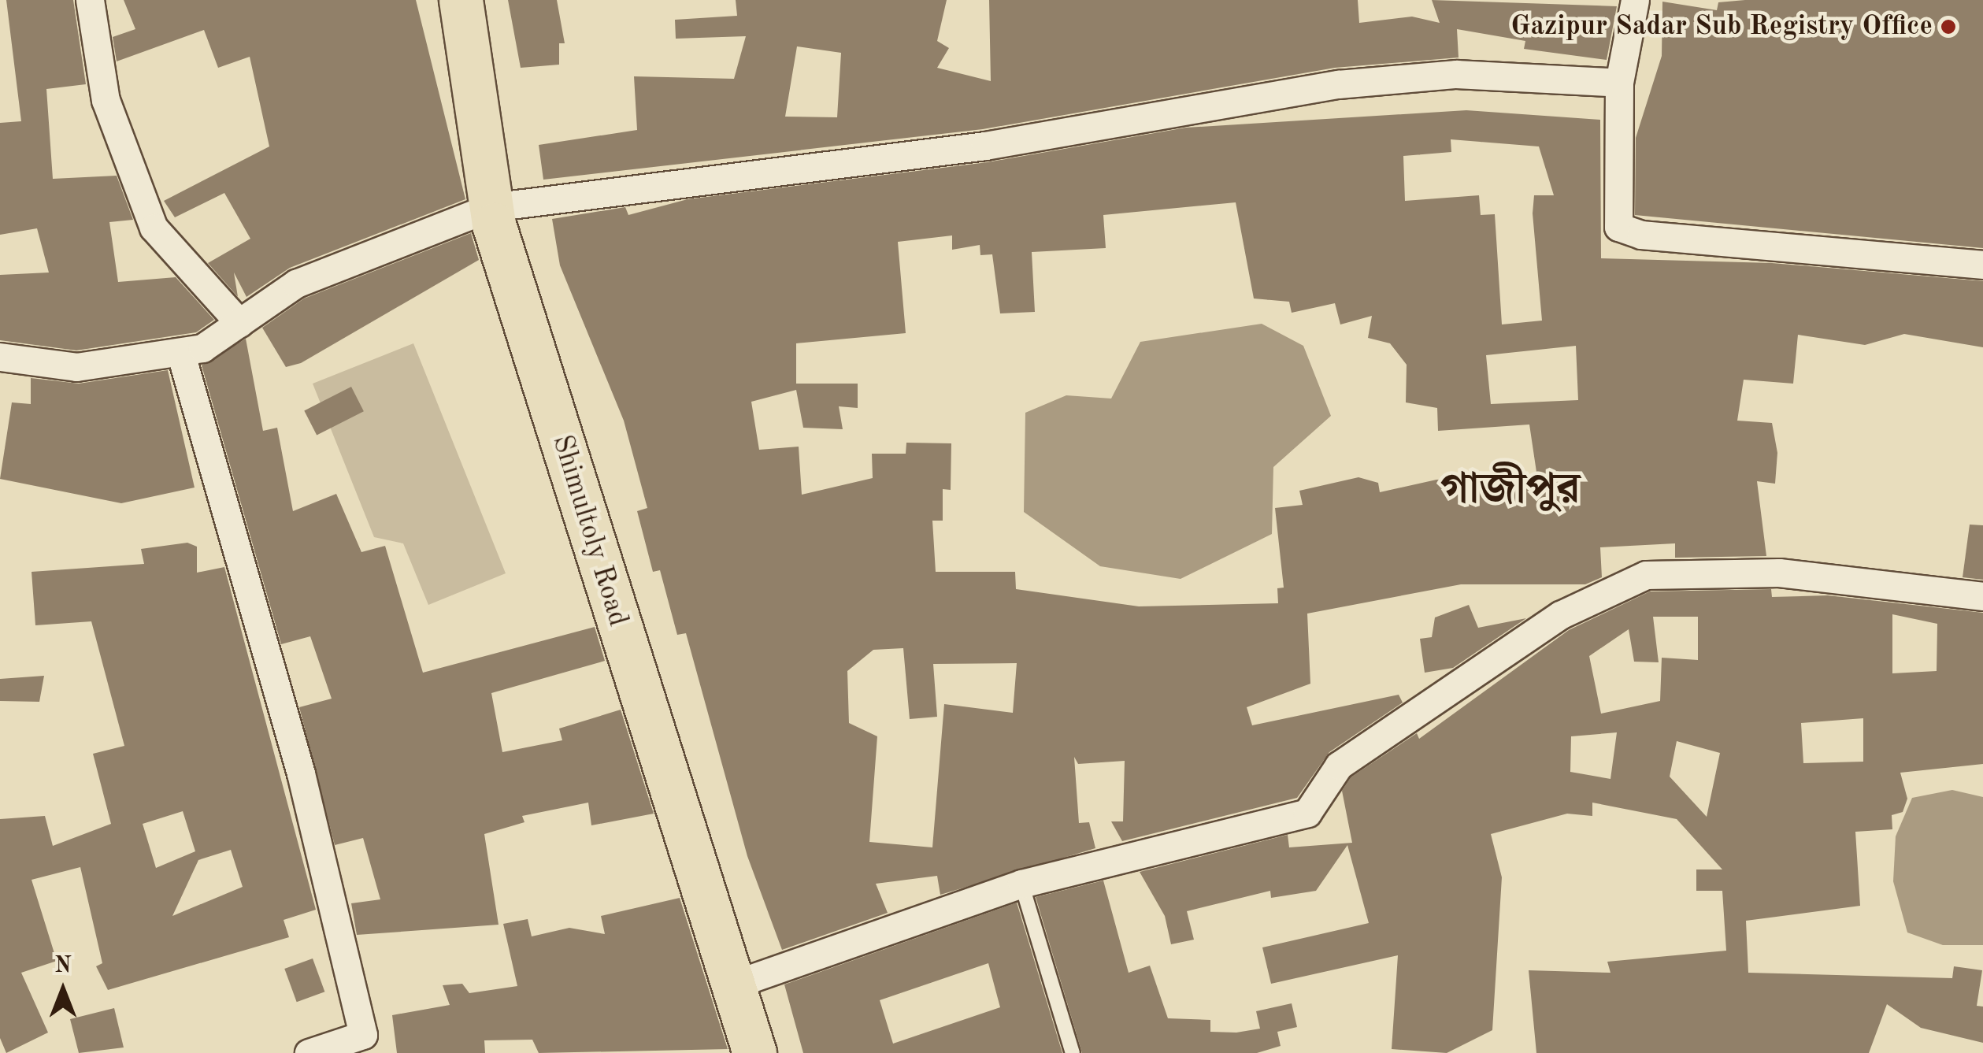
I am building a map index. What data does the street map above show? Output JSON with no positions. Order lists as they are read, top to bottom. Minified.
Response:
{"streets":{"main road":["Shimultoly Road"]},"districts":["গাজীপুর"],"places":["Gazipur Sadar Sub Registry Office"],"north":"top"}
